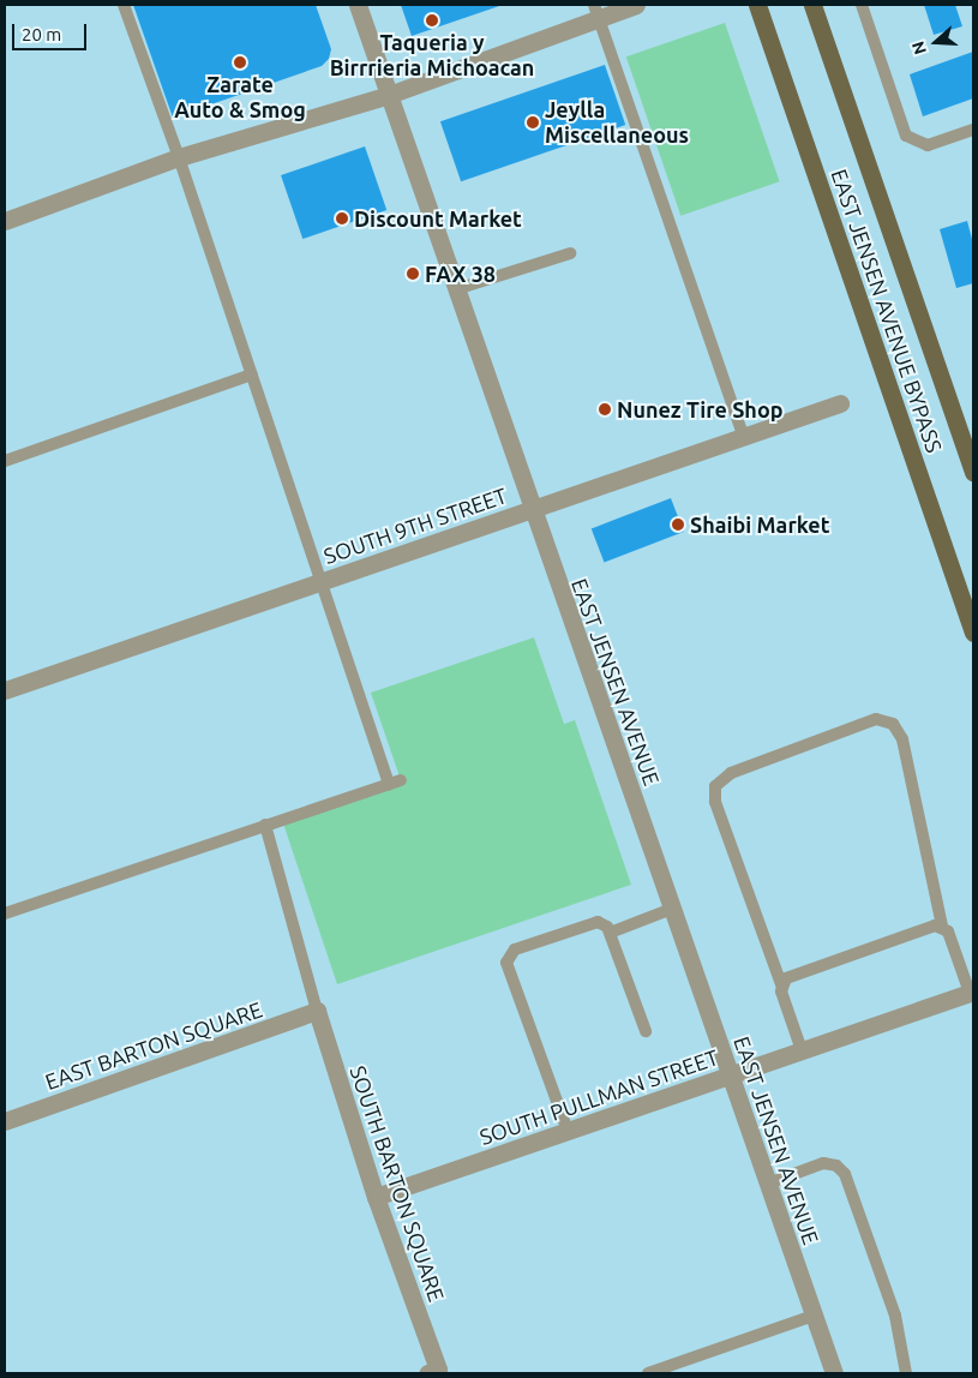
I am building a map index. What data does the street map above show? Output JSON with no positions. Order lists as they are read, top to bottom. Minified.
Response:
{"streets":{"main road":["EAST JENSEN AVENUE BYPASS"],"street":["SOUTH 9TH STREET","EAST JENSEN AVENUE","EAST BARTON SQUARE","SOUTH PULLMAN STREET","SOUTH BARTON SQUARE"]},"crossings":[["SOUTH 9TH STREET","EAST JENSEN AVENUE"],["EAST JENSEN AVENUE","SOUTH PULLMAN STREET"],["EAST BARTON SQUARE","SOUTH BARTON SQUARE"],["SOUTH PULLMAN STREET","SOUTH BARTON SQUARE"]],"places":["Taqueria y Birrrieria Michoacan","Zarate Auto & Smog","Jeylla Miscellaneous","Discount Market","FAX 38","Nunez Tire Shop","Shaibi Market"],"scale_bar":"20 m","north":"left"}
